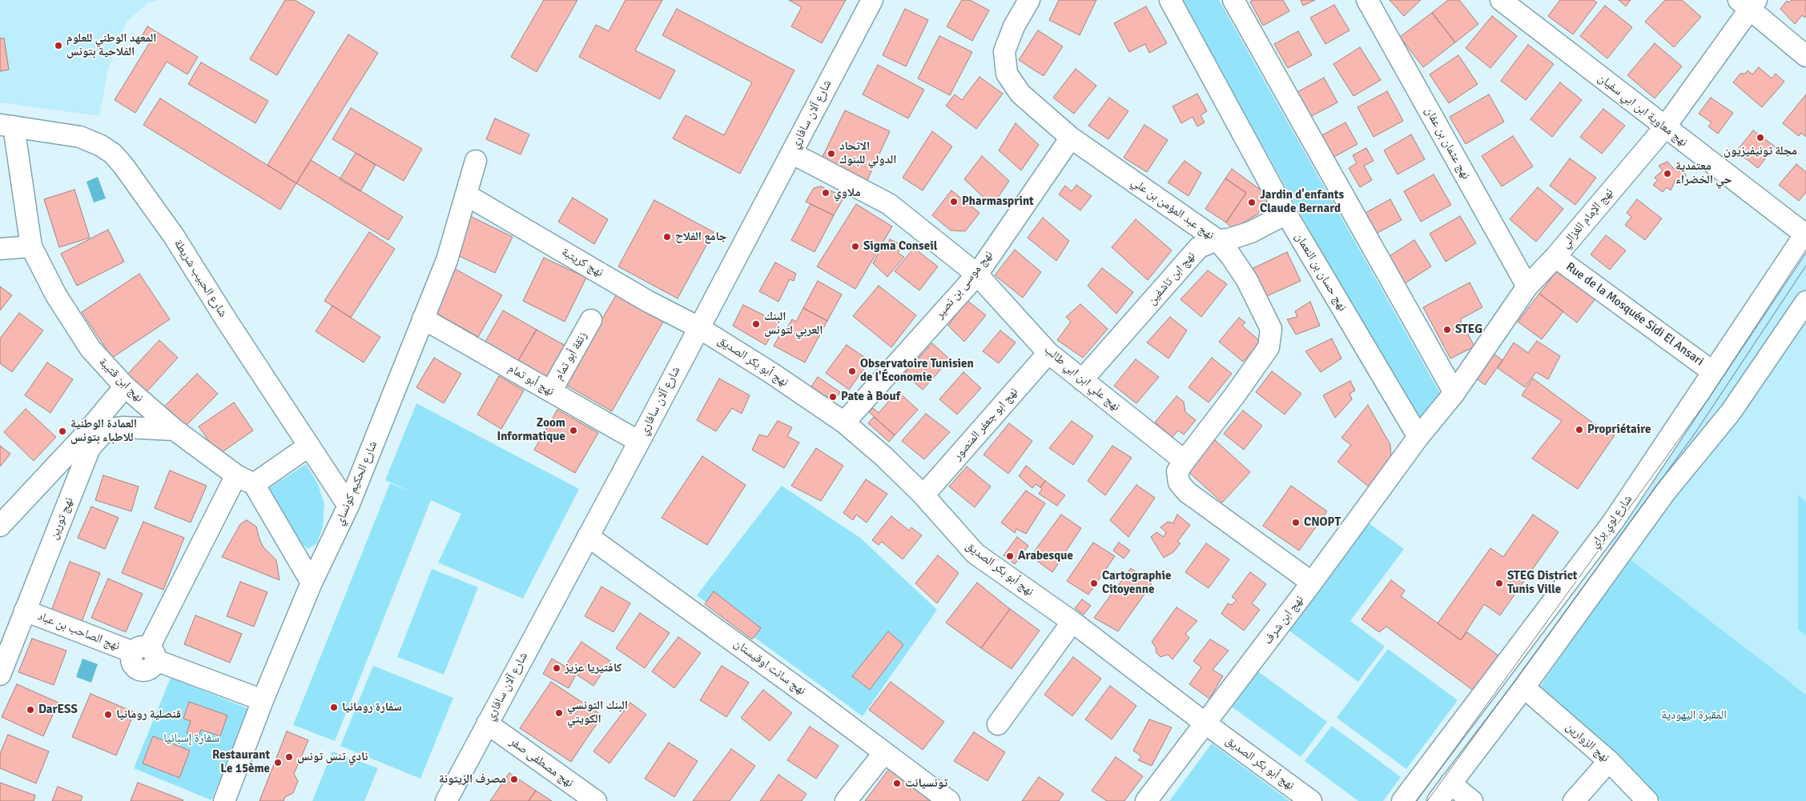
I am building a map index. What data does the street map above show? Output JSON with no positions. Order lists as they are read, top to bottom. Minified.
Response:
{"streets":{"street":["نهج معاوية ابن ابي سفيان","شارع آلان سافاري","نهج عثمان بن عفان","نهج عبد المؤمن بن علي","نهج الإمام الغزالي","نهج كريتبة","نهج حسان بن النعمان","شارع الحبيب شريطة","نهج ابن تاشفين","نهج موسى بن نصير","Rue de la Mosquée Sidi El Ansari","زنقة أبو تمام","نهج أبو بكر الصديق","نهج علي ابن ابي طالب","نهج ابن قتيبة","نهج أبو تمام","نهج ابو جعفر المنصور","شارع الحكيم كونساي","نهج تورين","شارع لوي براي","نهج ابن شرف","نهج الصاحب بن عباد","نهج سانت اوقيستان","نهج الزوارين","نهج مصطفى صفر"]},"crossings":[["نهج معاوية ابن ابي سفيان","نهج الإمام الغزالي"],["نهج معاوية ابن ابي سفيان","شارع لوي براي"],["شارع آلان سافاري","نهج كريتبة"],["شارع آلان سافاري","نهج أبو بكر الصديق"],["شارع آلان سافاري","نهج علي ابن ابي طالب"],["شارع آلان سافاري","نهج أبو تمام"],["شارع آلان سافاري","نهج سانت اوقيستان"],["شارع آلان سافاري","نهج مصطفى صفر"],["نهج عثمان بن عفان","نهج الإمام الغزالي"],["نهج عبد المؤمن بن علي","نهج ابن تاشفين"],["نهج عبد المؤمن بن علي","نهج موسى بن نصير"],["نهج عبد المؤمن بن علي","نهج علي ابن ابي طالب"],["نهج الإمام الغزالي","نهج حسان بن النعمان"],["نهج الإمام الغزالي","Rue de la Mosquée Sidi El Ansari"],["نهج الإمام الغزالي","نهج ابن شرف"],["نهج كريتبة","نهج أبو بكر الصديق"],["نهج كريتبة","شارع الحكيم كونساي"],["نهج حسان بن النعمان","نهج ابن تاشفين"],["نهج حسان بن النعمان","نهج ابن شرف"],["شارع الحبيب شريطة","نهج ابن قتيبة"],["شارع الحبيب شريطة","شارع الحكيم كونساي"],["نهج ابن تاشفين","نهج علي ابن ابي طالب"],["نهج موسى بن نصير","نهج أبو بكر الصديق"],["نهج موسى بن نصير","نهج علي ابن ابي طالب"],["Rue de la Mosquée Sidi El Ansari","شارع لوي براي"],["زنقة أبو تمام","نهج أبو تمام"],["نهج أبو بكر الصديق","نهج ابو جعفر المنصور"],["نهج أبو بكر الصديق","نهج ابن شرف"],["نهج علي ابن ابي طالب","نهج ابو جعفر المنصور"],["نهج ابن قتيبة","شارع الحكيم كونساي"],["نهج ابن قتيبة","نهج تورين"],["نهج أبو تمام","شارع الحكيم كونساي"],["شارع الحكيم كونساي","نهج الصاحب بن عباد"],["نهج تورين","نهج الصاحب بن عباد"]],"parks":["المقبرة اليهودية","سفارة إسبانيا"],"places":["المعهد الوطني للعلوم الفلاحية بتونس","مجلة تونيفيزيون","الاتحاد الدولي للبنوك","معتمدية حي الخضراء","ملاوي","Pharmasprint","Jardin d'enfants Claude Bernard","جامع الفلاح","Sigma Conseil","البنك العربي لتونس","STEG","Observatoire Tunisien de l'Économie","Pate à Bouf","Propriétaire","Zoom Informatique","العمادة الوطنية للاطباء بتونس","CNOPT","Arabesque","Cartographie Citoyenne","STEG District Tunis Ville","كافتيريا عزيز","سفارة رومانيا","DarESS","البنك التونسي الكويتي","قنصلية رومانيا","نادي تنس تونس","Restaurant Le 15ème","مصرف الزيتونة","تونسيانت"]}
